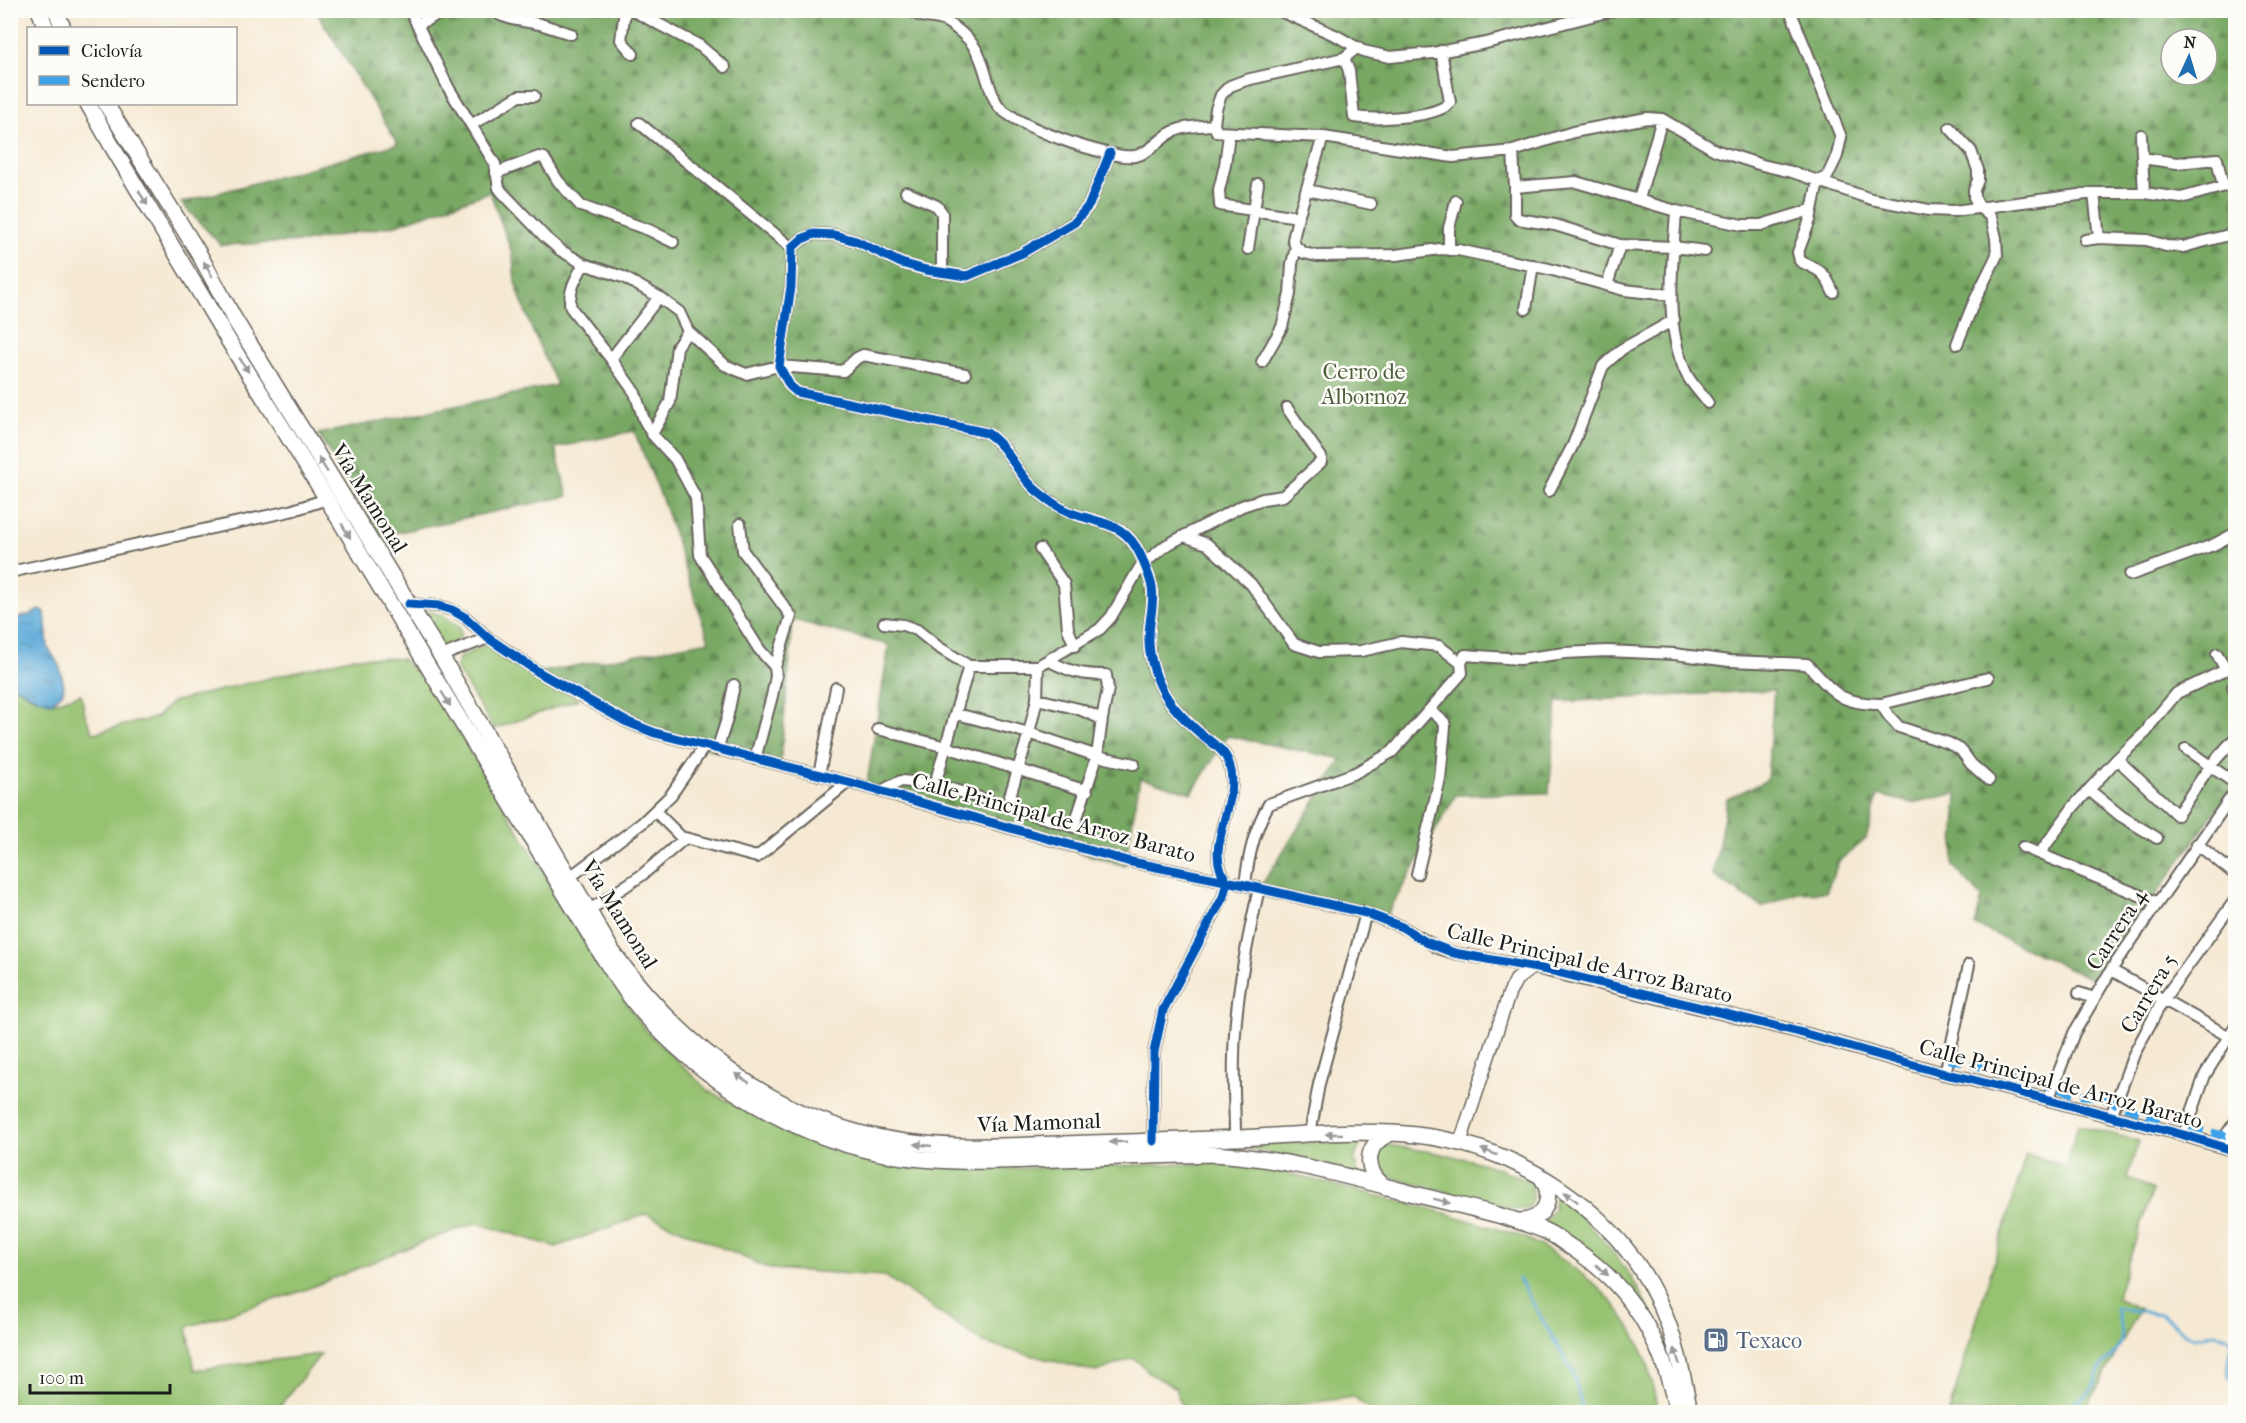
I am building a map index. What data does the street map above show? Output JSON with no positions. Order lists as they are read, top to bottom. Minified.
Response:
{"streets":{"main road":["Vía Mamonal"],"street":["Calle Principal de Arroz Barato","Carrera 4","Carrera 5"]},"crossings":[["Vía Mamonal","Calle Principal de Arroz Barato"],["Calle Principal de Arroz Barato","Carrera 4"],["Calle Principal de Arroz Barato","Carrera 5"]],"parks":["Cerro de Albornoz"],"places":{"fuel station":["Texaco"]},"legend":["Ciclovía","Sendero"],"scale_bar":"100 m","north":"top"}
